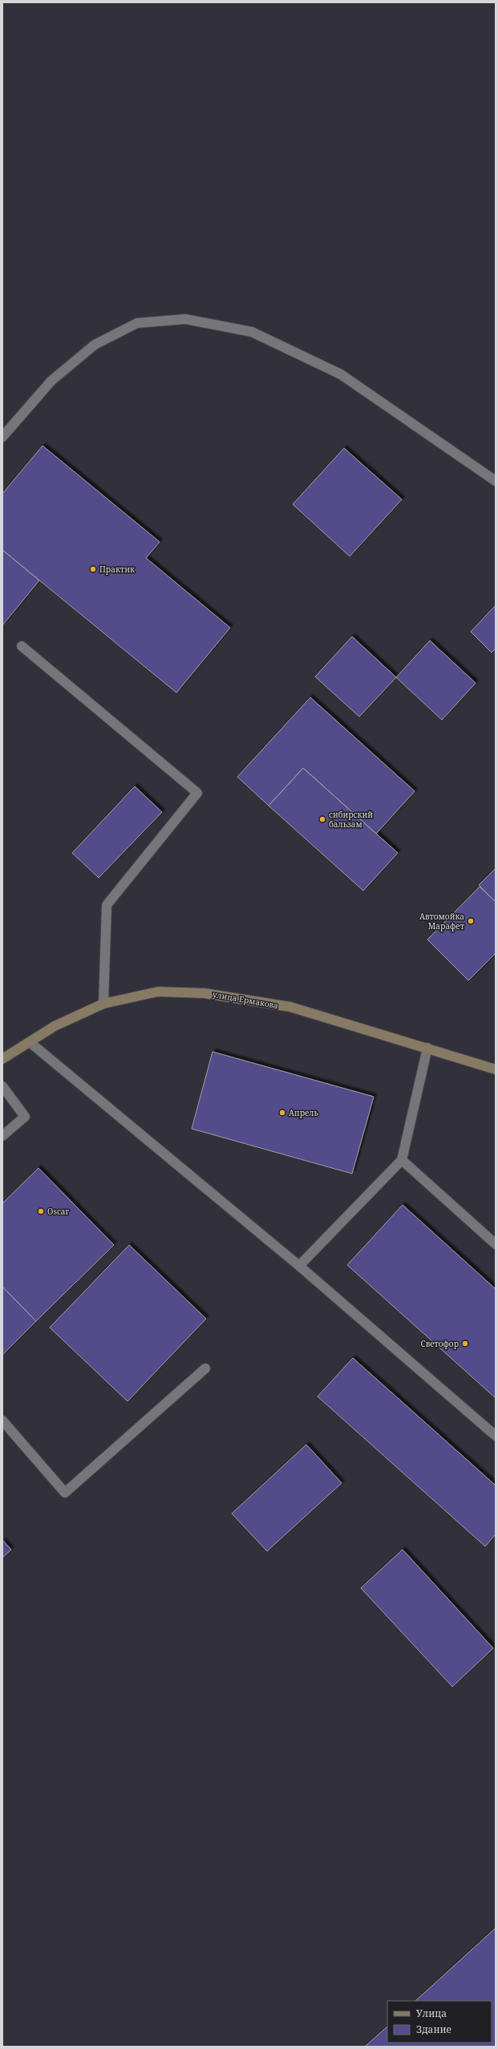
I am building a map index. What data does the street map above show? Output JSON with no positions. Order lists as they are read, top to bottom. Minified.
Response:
{"streets":{"street":["улица Ермакова"]},"places":["Практик","сибирский бальзам","Автомойка Марафет","Апрель","Oscar","Светофор"],"legend":["Улица","Здание"]}
